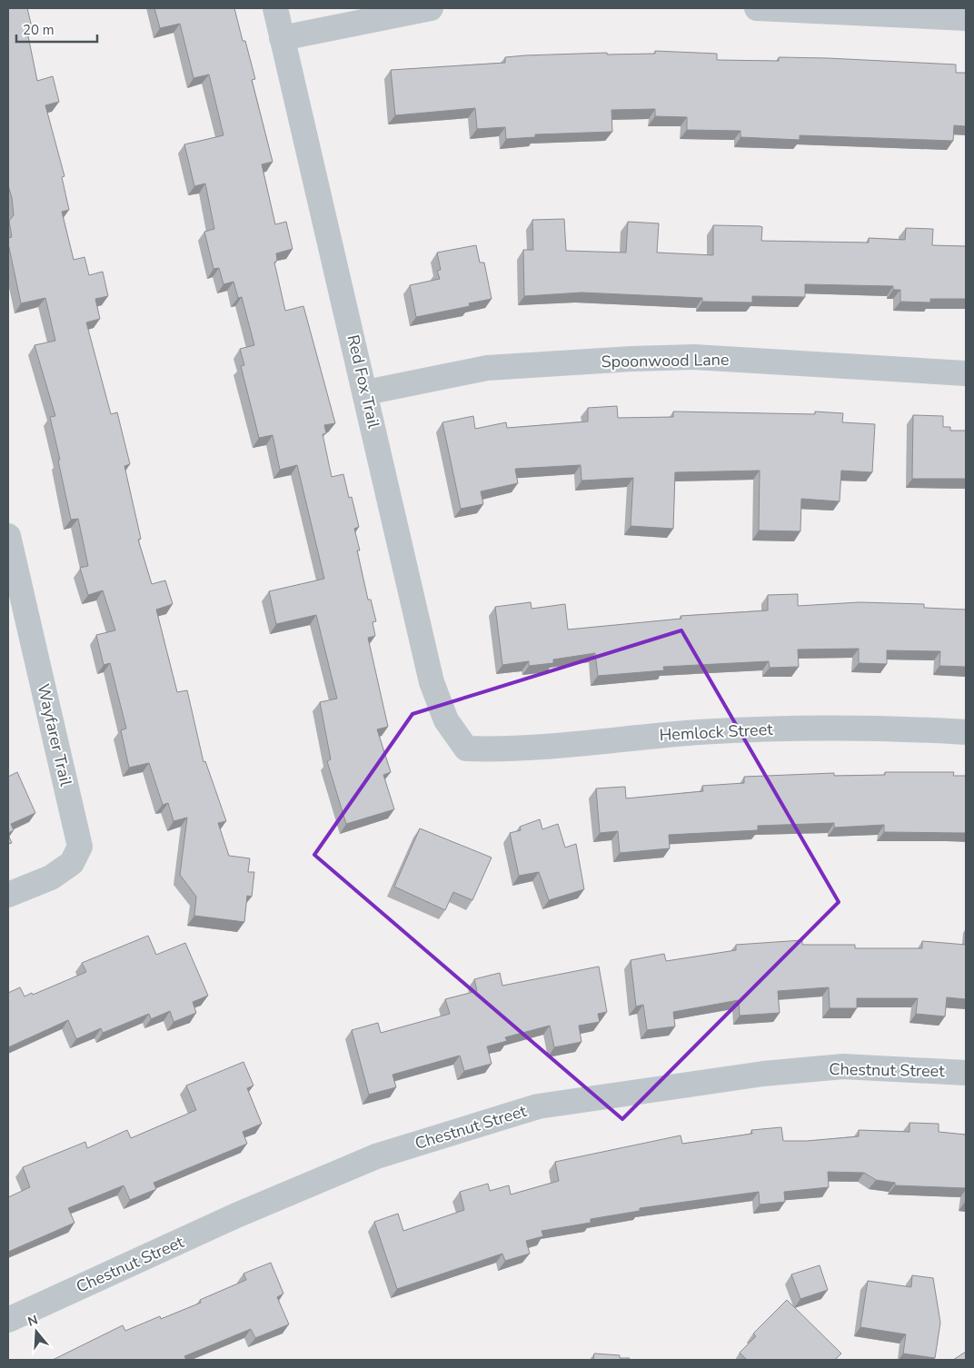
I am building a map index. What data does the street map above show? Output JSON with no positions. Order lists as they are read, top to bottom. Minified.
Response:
{"streets":{"street":["Spoonwood Lane","Red Fox Trail","Hemlock Street","Wayfarer Trail","Chestnut Street"]},"crossings":[["Spoonwood Lane","Red Fox Trail"],["Red Fox Trail","Hemlock Street"]],"scale_bar":"20 m","north":"top"}
